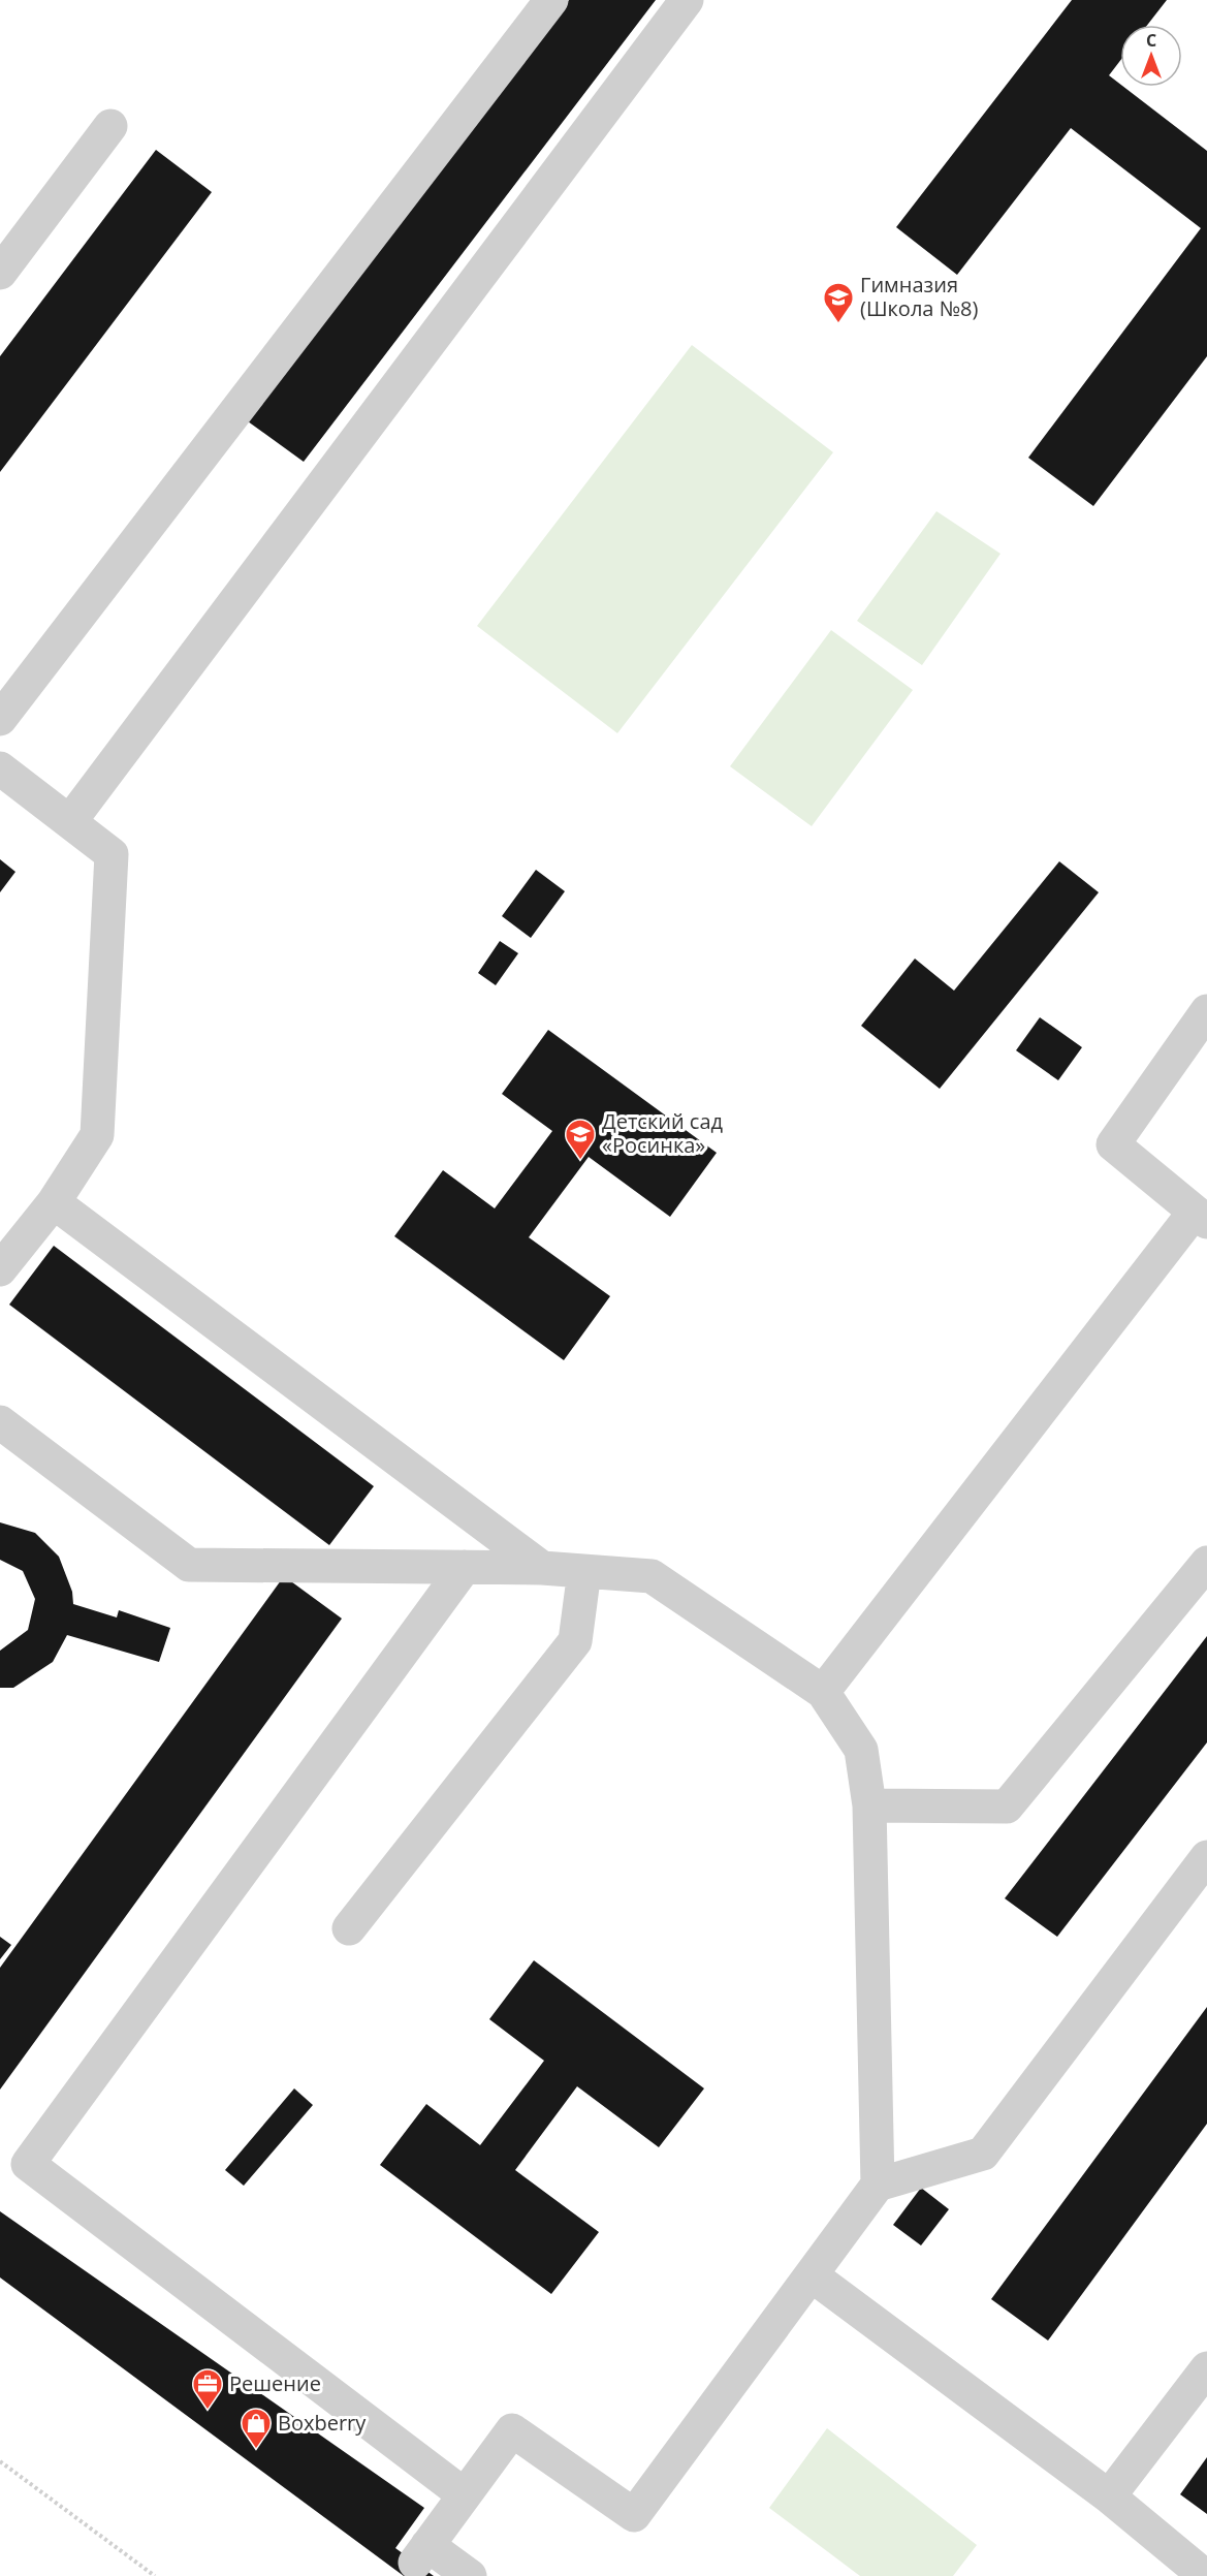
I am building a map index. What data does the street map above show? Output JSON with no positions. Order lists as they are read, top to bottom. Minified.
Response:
{"places":{"school or university":["Гимназия (Школа №8)","Детский сад «Росинка»"],"office":["Решение"],"shop":["Boxberry"]},"north":"top"}
